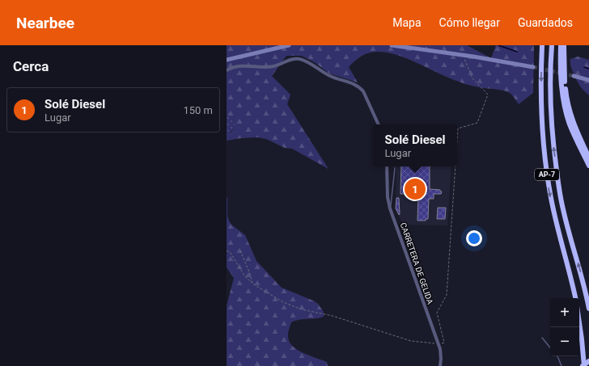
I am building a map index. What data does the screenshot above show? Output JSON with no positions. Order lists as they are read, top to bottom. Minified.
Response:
{"streets":{"highway":["AP-7"],"street":["CARRETERA DE GELIDA"]},"page":{"header":"Nearbee","nav":["Mapa","Cómo llegar","Guardados"],"heading":"Cerca","list":[{"mark":"1","name":"Solé Diesel","note":"Lugar","value":"150 m"}],"popup":["Solé Diesel","Lugar"],"pins":"1","map_buttons":["+","−"]}}
